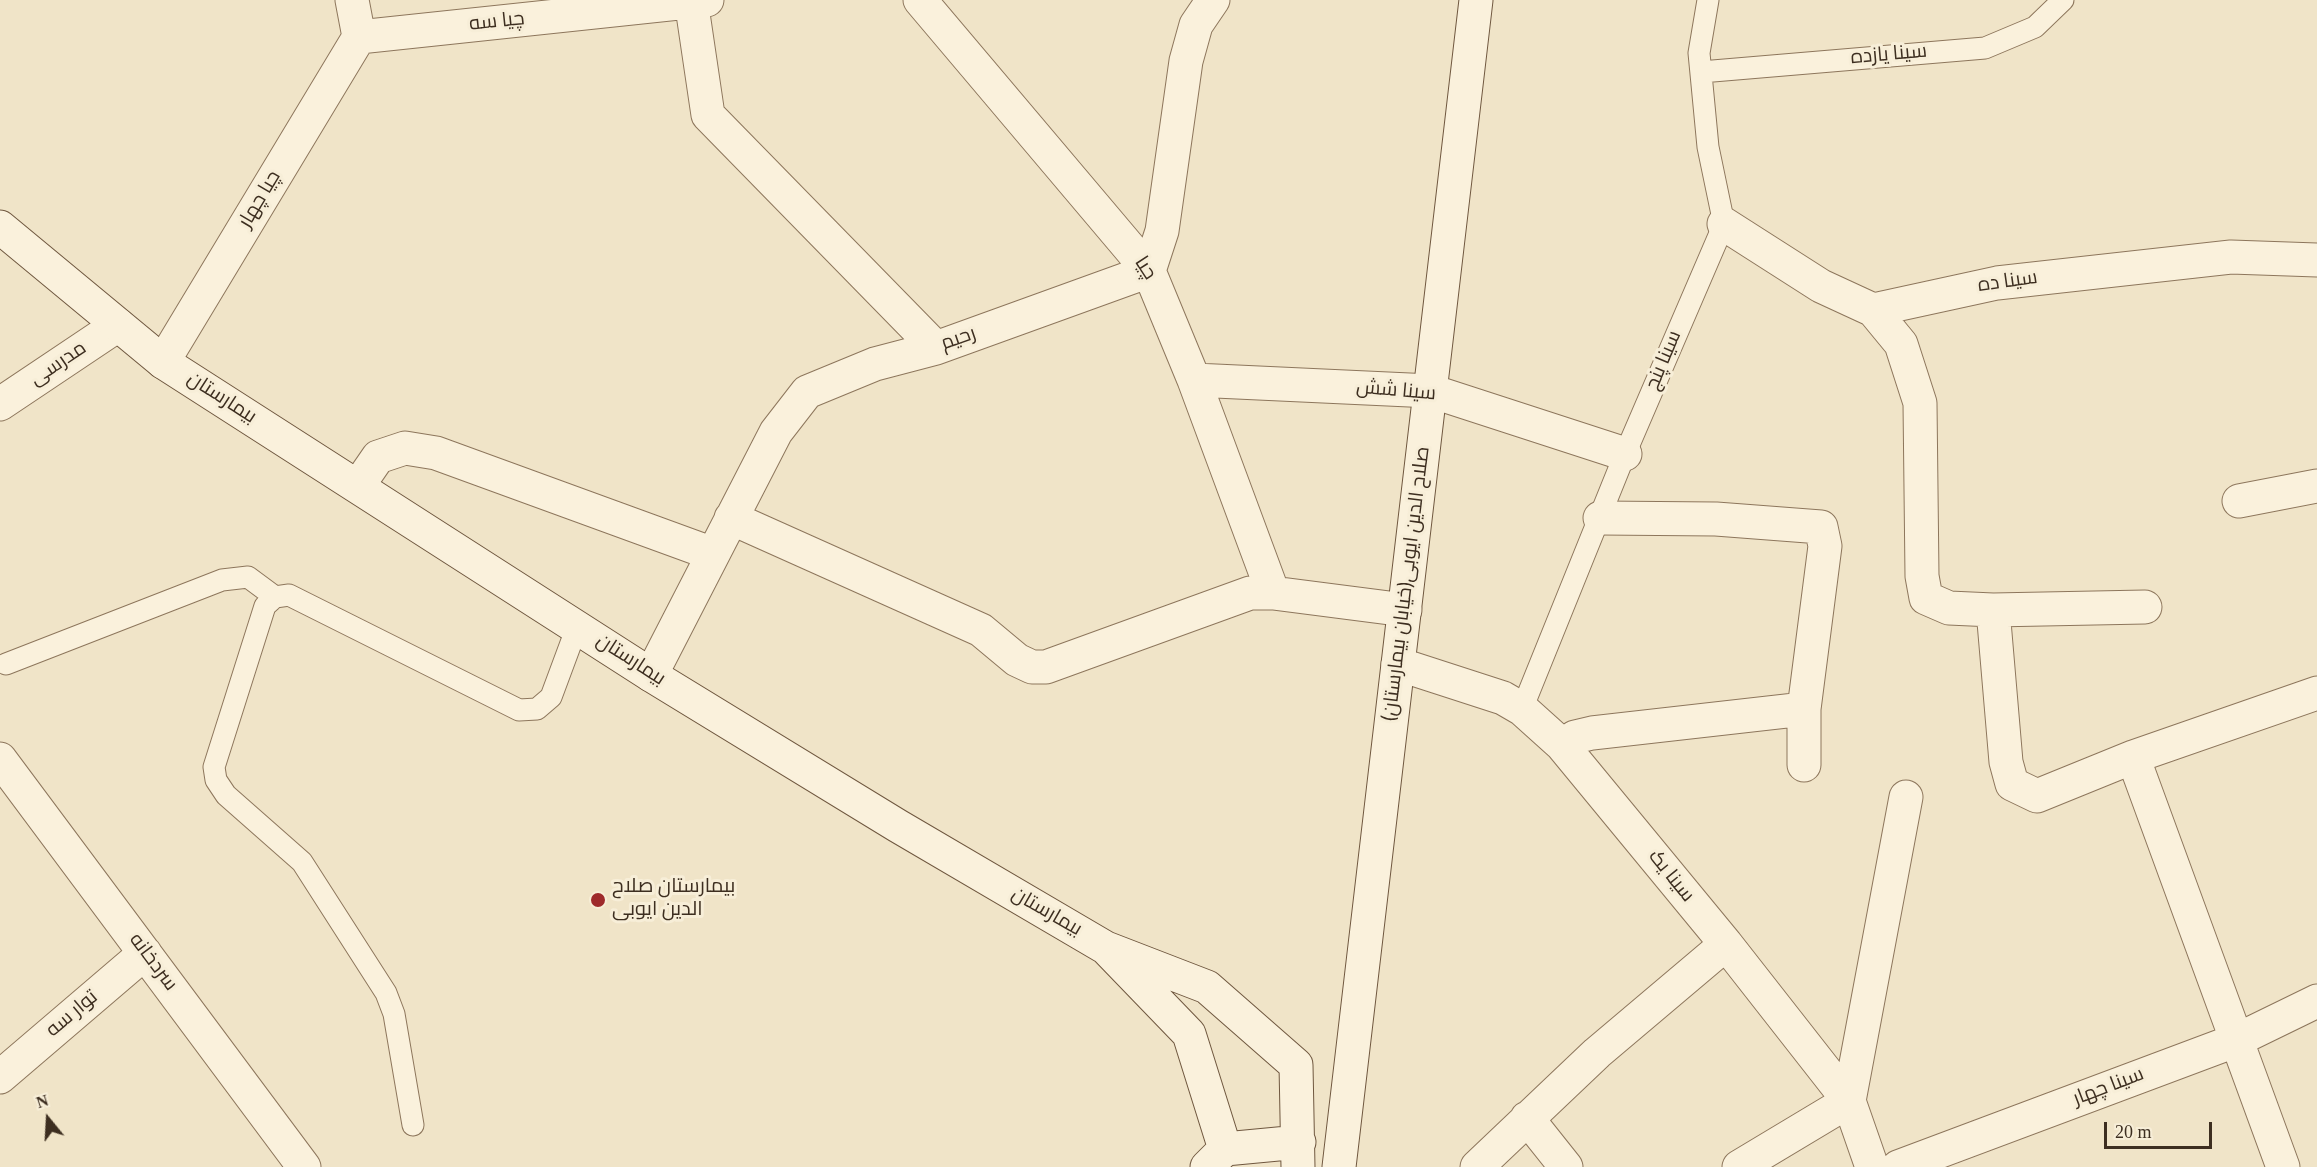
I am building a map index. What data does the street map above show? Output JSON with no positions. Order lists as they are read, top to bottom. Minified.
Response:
{"streets":{"street":["چیا سه","چیا چهار","چیا","سینا ده","رحیم","مدرسی","سینا شش","بیمارستان","صلاح الدین ایوبی(خیابان بیمارستان)","سینا یک","سردخانه","توار سه","سینا چهار"],"lane":["سینا یازده","سینا پنج"]},"crossings":[["چیا سه","چیا چهار"],["چیا چهار","بیمارستان"],["چیا","رحیم"],["چیا","سینا شش"],["رحیم","بیمارستان"],["سینا پنج","سینا شش"],["سینا پنج","سینا یک"],["مدرسی","بیمارستان"],["سینا شش","صلاح الدین ایوبی(خیابان بیمارستان)"],["صلاح الدین ایوبی(خیابان بیمارستان)","سینا یک"],["سردخانه","توار سه"]],"places":["بیمارستان صلاح الدین ایوبی"],"scale_bar":"20 m","north":"top"}
